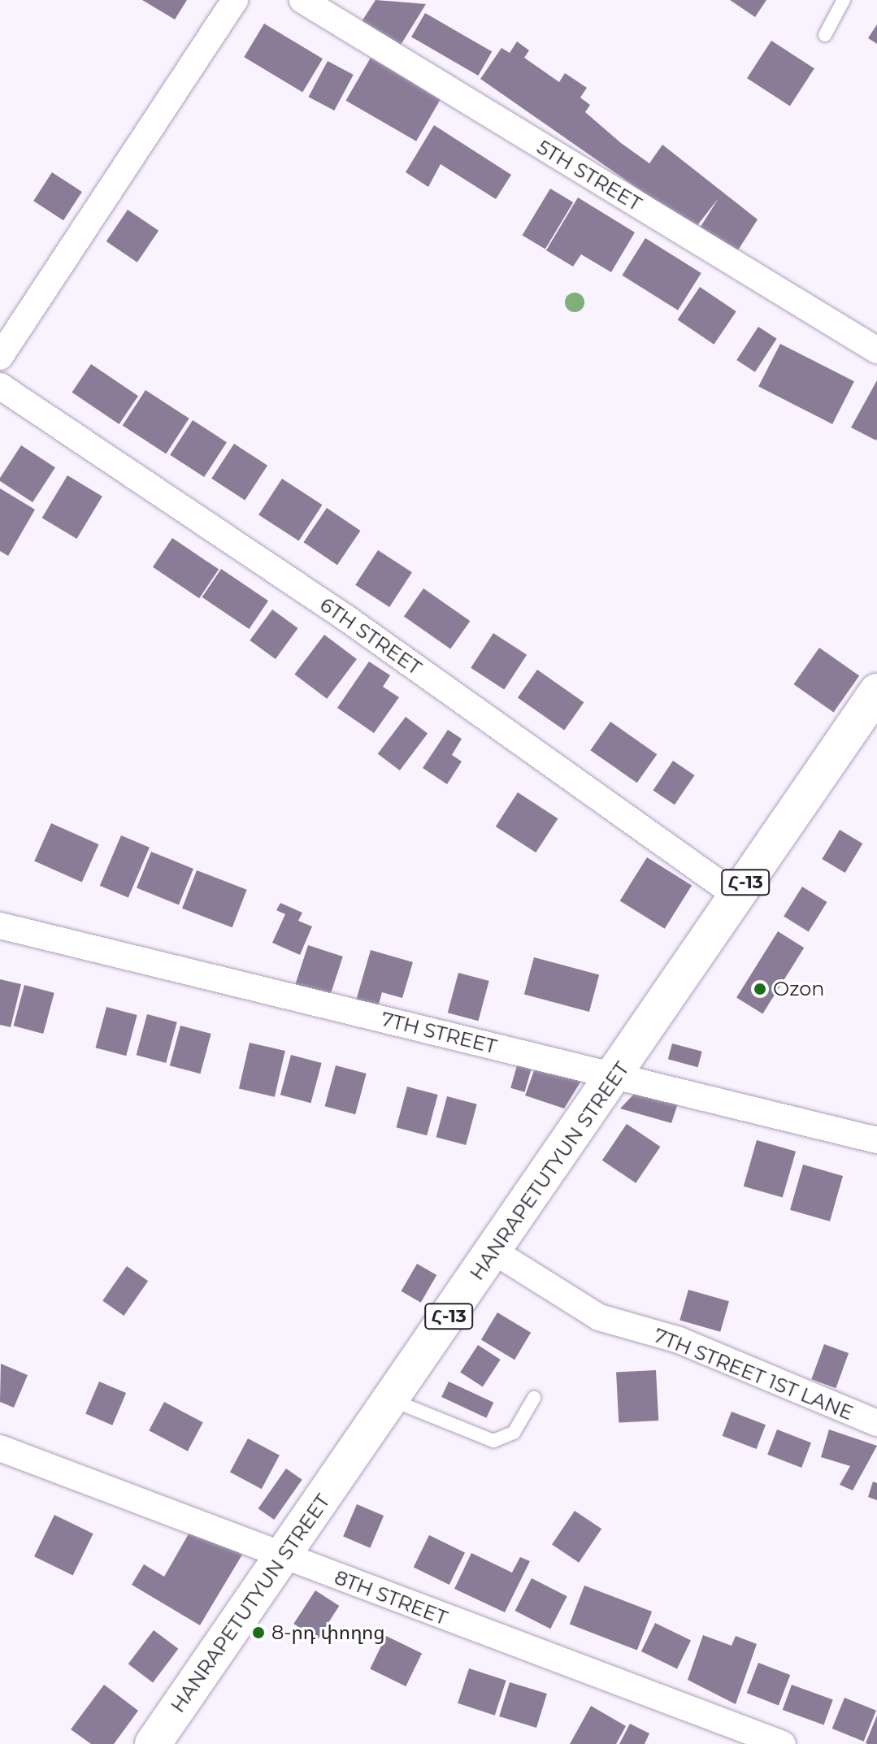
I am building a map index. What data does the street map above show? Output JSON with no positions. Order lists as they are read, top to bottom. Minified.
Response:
{"streets":{"main road":["Հ-13","HANRAPETUTYUN STREET"],"street":["5TH STREET","6TH STREET","7TH STREET","7TH STREET 1ST LANE","8TH STREET"]},"crossings":[["6TH STREET","HANRAPETUTYUN STREET"],["7TH STREET","HANRAPETUTYUN STREET"],["HANRAPETUTYUN STREET","7TH STREET 1ST LANE"],["HANRAPETUTYUN STREET","8TH STREET"]],"places":["Ozon","8-րդ փողոց"]}
